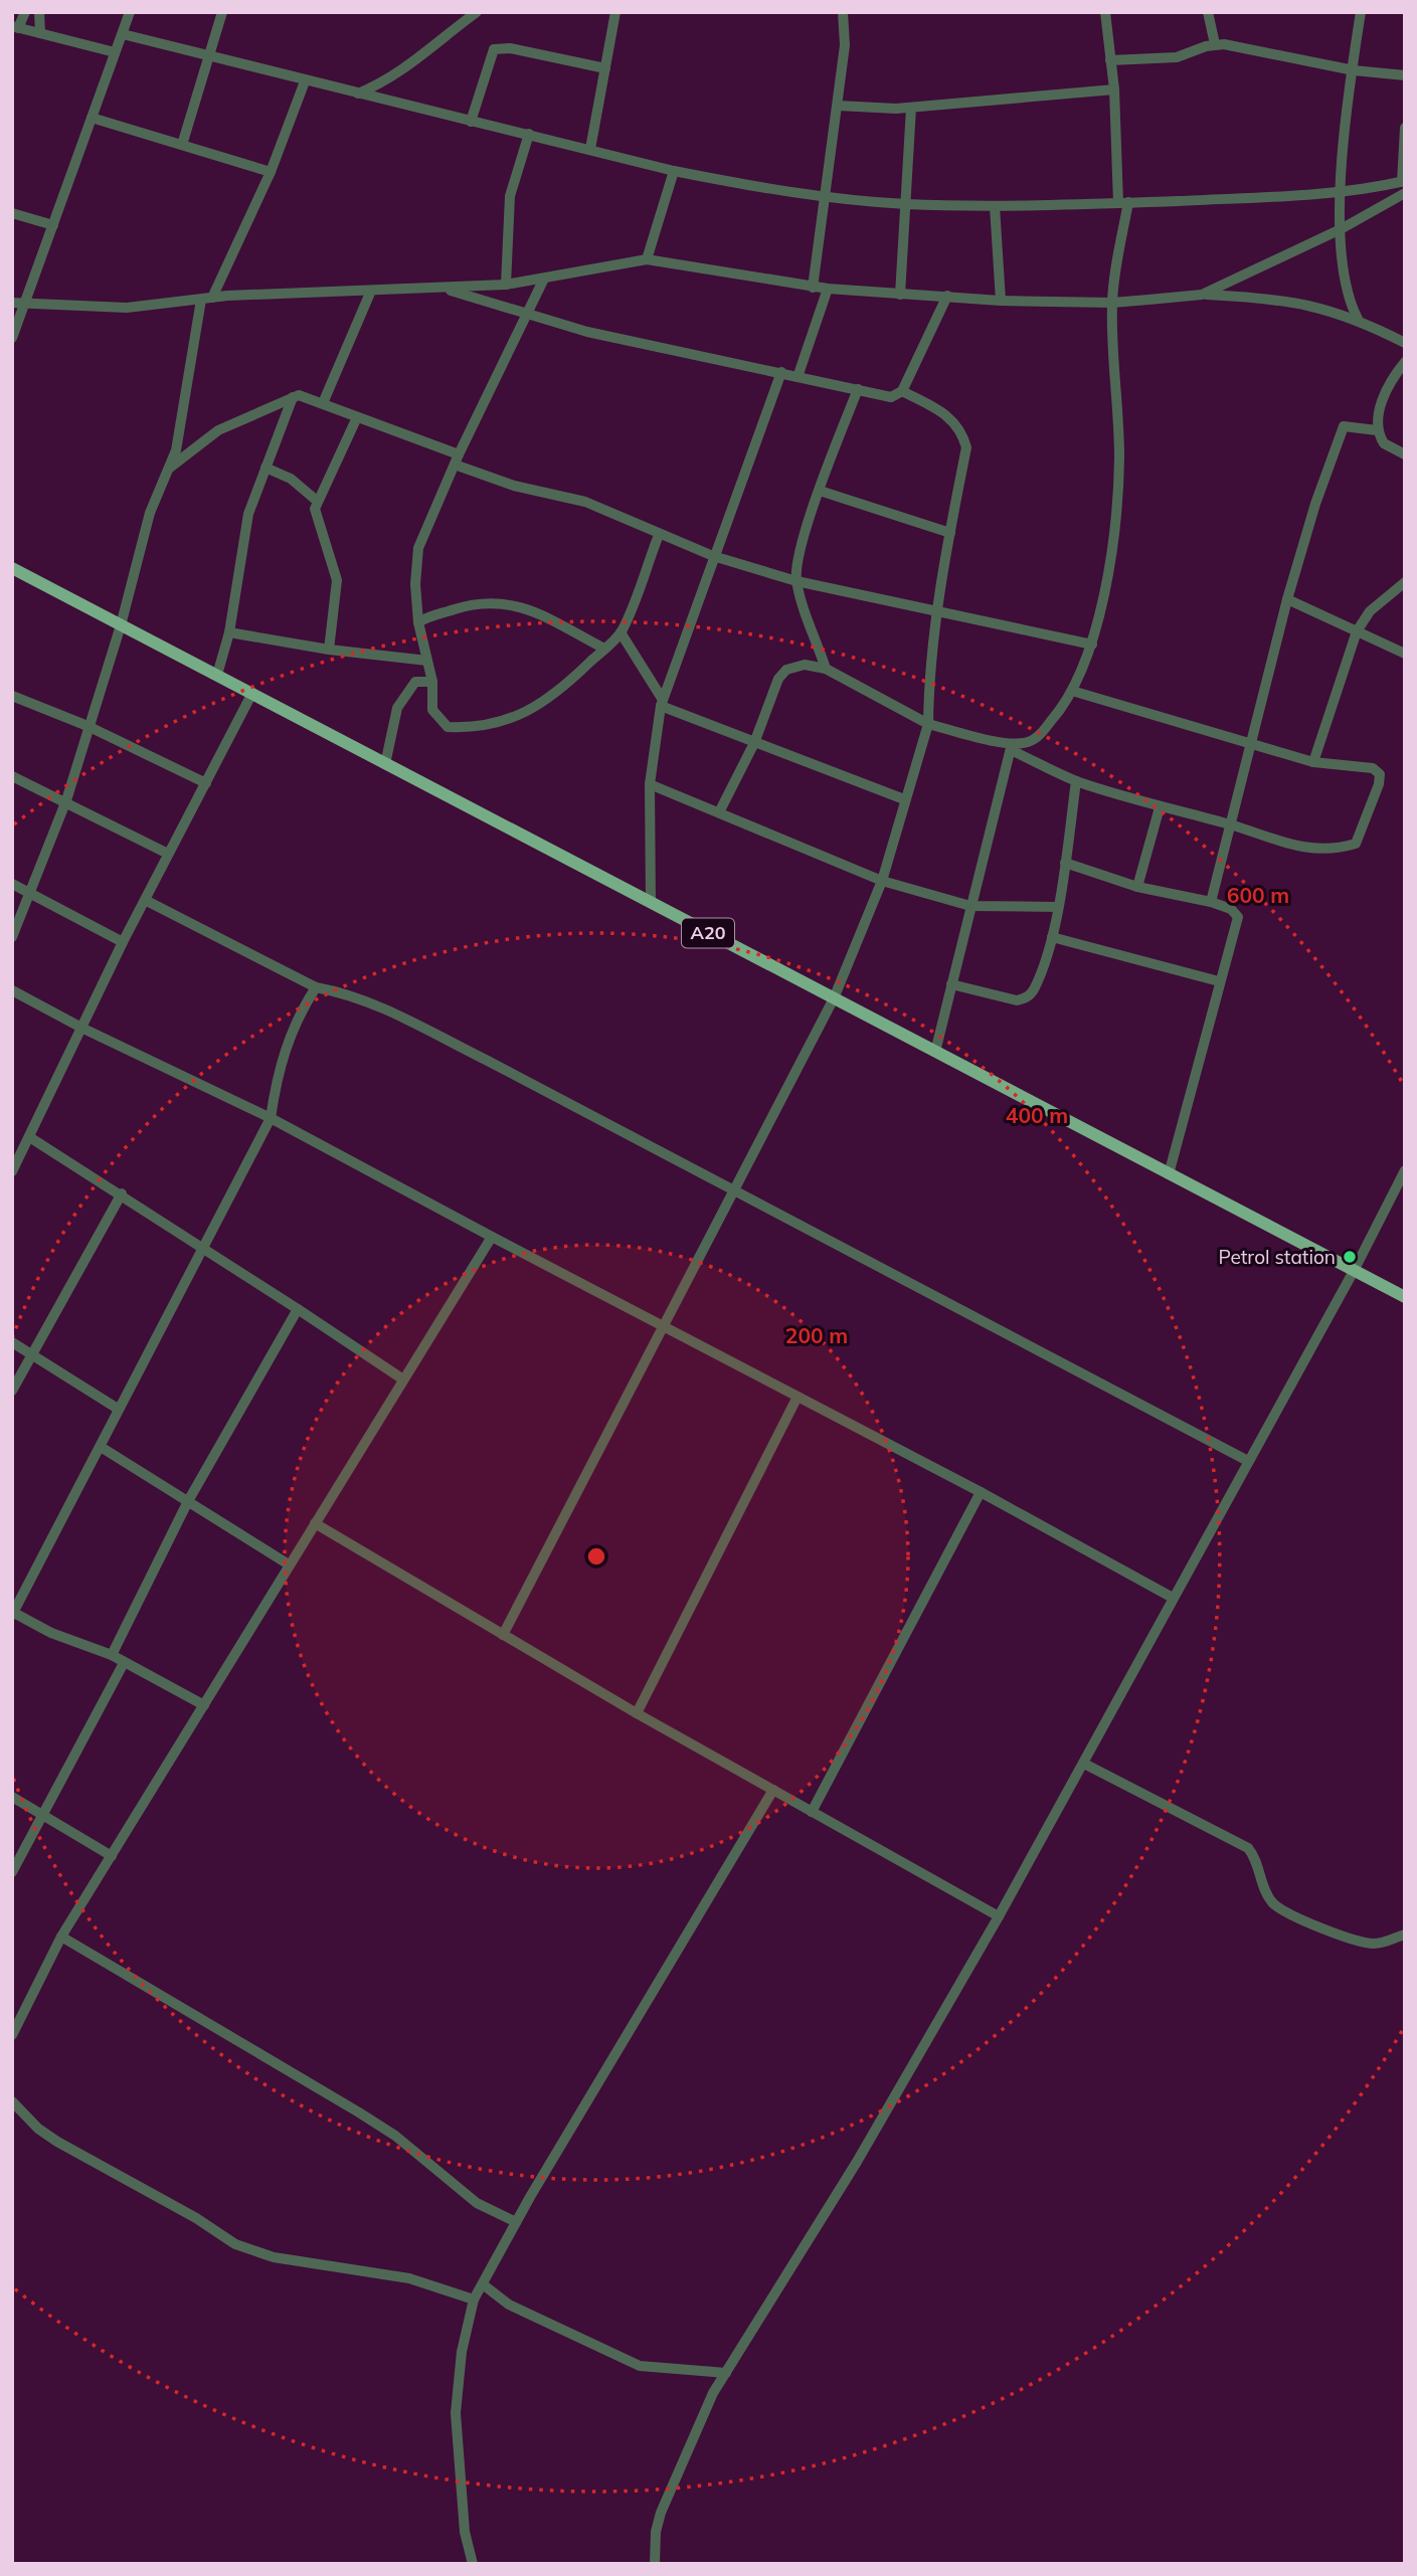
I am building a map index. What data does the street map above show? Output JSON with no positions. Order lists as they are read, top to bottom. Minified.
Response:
{"streets":{"main road":["A20"]},"places":["Petrol station"],"rings":["600 m","400 m","200 m"]}
